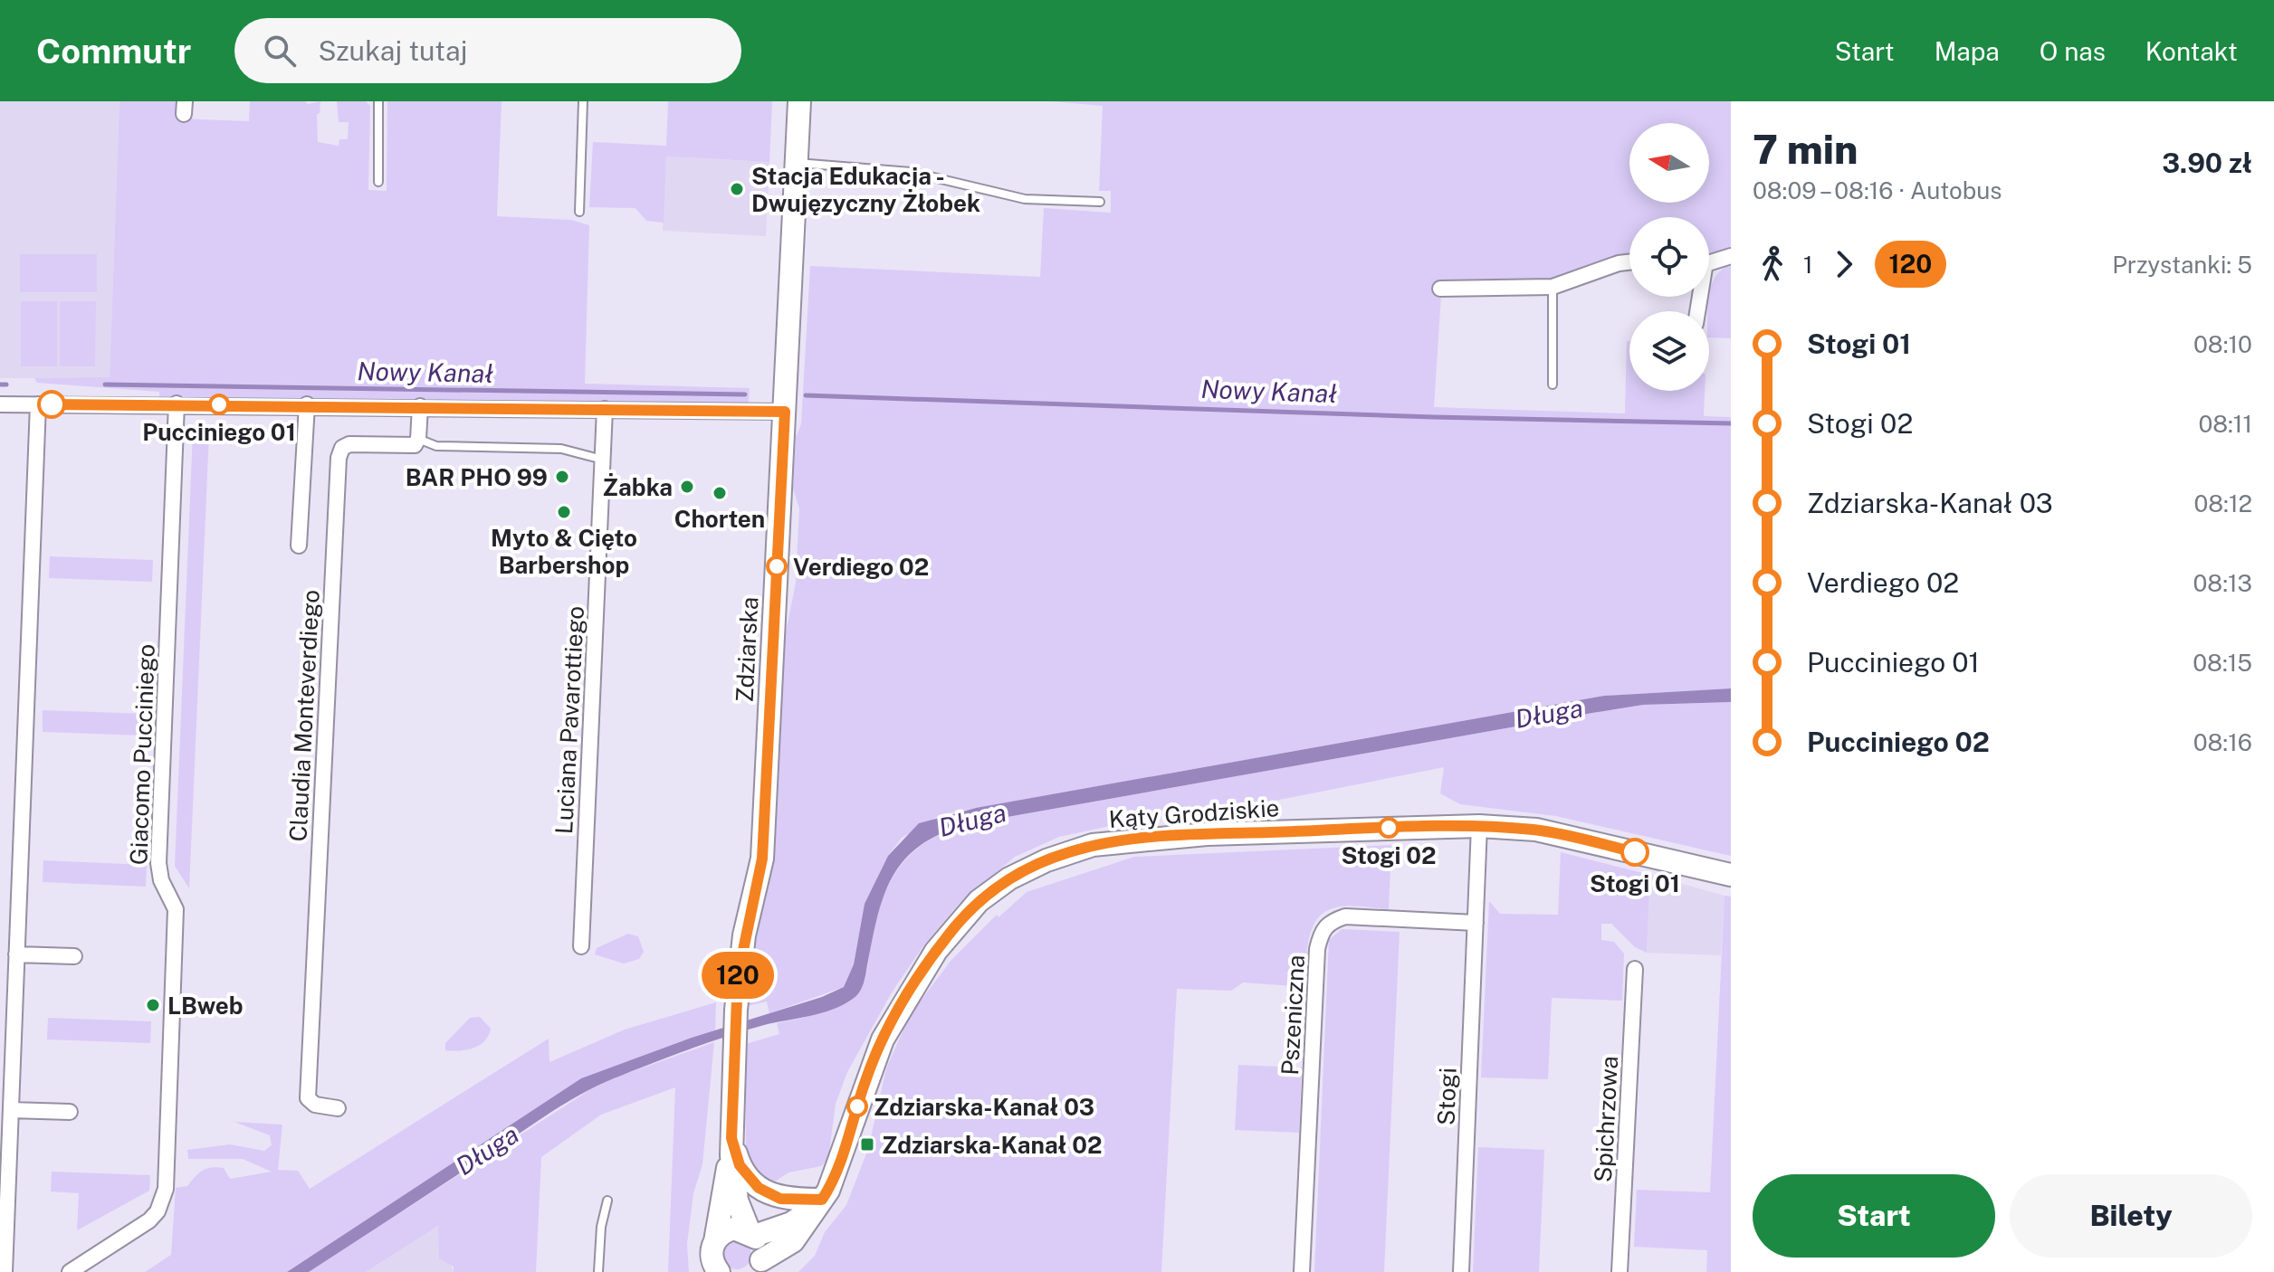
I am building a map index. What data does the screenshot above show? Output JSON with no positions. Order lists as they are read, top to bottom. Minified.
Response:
{"streets":{"street":["Zdziarska","Claudia Monteverdiego","Luciana Pavarottiego","Giacomo Pucciniego","Kąty Grodziskie","Pszeniczna","Stogi","Spichrzowa"]},"crossings":[["Zdziarska","Kąty Grodziskie"],["Pszeniczna","Stogi"]],"water":["Nowy Kanał","Długa"],"places":{"other":["Stacja Edukacja - Dwujęzyczny Żłobek","Pucciniego 01","BAR PHO 99","Żabka","Chorten","Myto & Cięto Barbershop","Verdiego 02","Stogi 02","Stogi 01","LBweb","Zdziarska-Kanał 03"],"transit":["Zdziarska-Kanał 02"]},"lines":["bus line 120"],"north":"left","page":{"header":"Commutr","search":"Szukaj tutaj","nav":["Start","Mapa","O nas","Kontakt"],"on_map":"120","heading":["7 min","08:09 – 08:16 · Autobus","3.90 zł"],"legs":["1","120","Przystanki: 5"],"list":[{"name":"Stogi 01","value":"08:10"},{"name":"Stogi 02","value":"08:11"},{"name":"Zdziarska-Kanał 03","value":"08:12"},{"name":"Verdiego 02","value":"08:13"},{"name":"Pucciniego 01","value":"08:15"},{"name":"Pucciniego 02","value":"08:16"}],"buttons":["Start","Bilety"]}}
